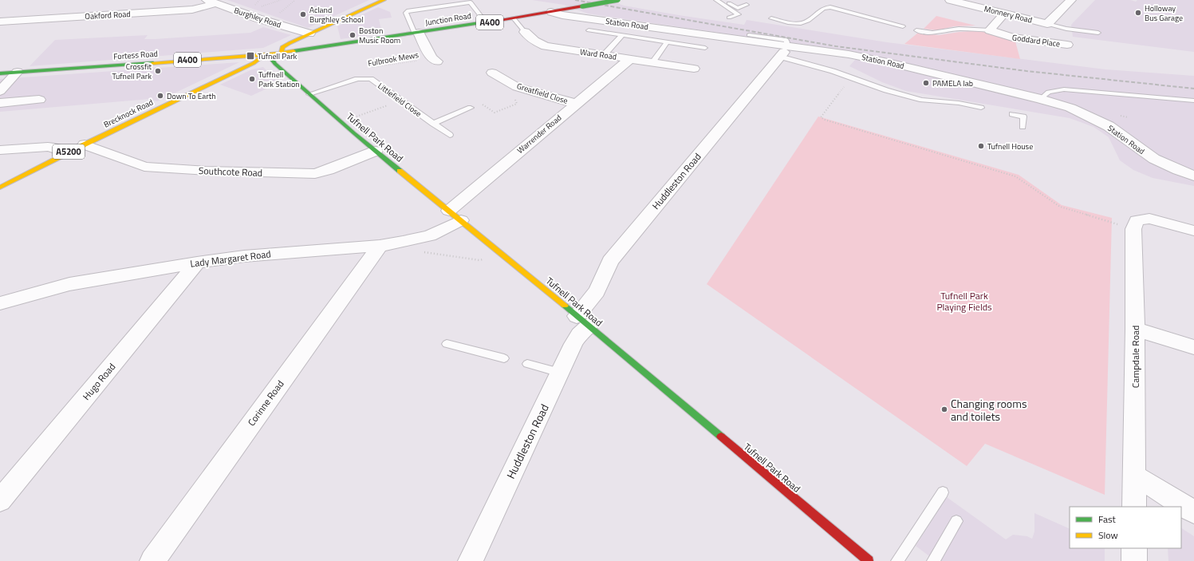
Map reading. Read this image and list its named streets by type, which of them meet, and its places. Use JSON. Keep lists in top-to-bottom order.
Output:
{
  "streets": {
    "main road": [
      "Junction Road",
      "A400",
      "Fortess Road",
      "Brecknock Road",
      "Tufnell Park Road",
      "A5200"
    ],
    "street": [
      "Monnery Road",
      "Oakford Road",
      "Burghley Road",
      "Station Road",
      "Goddard Place",
      "Ward Road",
      "Greatfield Close",
      "Warrender Road",
      "Southcote Road",
      "Huddleston Road",
      "Lady Margaret Road",
      "Campdale Road",
      "Hugo Road",
      "Corinne Road"
    ],
    "lane": ["Littlefield Close"],
    "path": ["Fulbrook Mews"]
  },
  "crossings": [
    ["Oakford Road", "Burghley Road"],
    ["Junction Road", "A400"],
    ["Junction Road", "Station Road"],
    ["Junction Road", "Ward Road"],
    ["A400", "Fortess Road"],
    ["A400", "Tufnell Park Road"],
    ["Station Road", "Huddleston Road"],
    ["Ward Road", "Warrender Road"],
    ["Fortess Road", "Brecknock Road"],
    ["Fortess Road", "Tufnell Park Road"],
    ["Fulbrook Mews", "Littlefield Close"],
    ["Greatfield Close", "Warrender Road"],
    ["Littlefield Close", "Tufnell Park Road"],
    ["Brecknock Road", "Southcote Road"],
    ["Warrender Road", "Tufnell Park Road"],
    ["Warrender Road", "Lady Margaret Road"],
    ["Tufnell Park Road", "Southcote Road"],
    ["Tufnell Park Road", "Huddleston Road"],
    ["Tufnell Park Road", "Lady Margaret Road"],
    ["Lady Margaret Road", "Hugo Road"],
    ["Lady Margaret Road", "Corinne Road"]
  ],
  "parks": ["Tufnell Park Playing Fields"],
  "places": {
    "other": [
      "Holloway Bus Garage",
      "Acland Burghley School",
      "Boston Music Room",
      "Crossfit Tufnell Park",
      "Tuffnell Park Station",
      "PAMELA lab",
      "Down To Earth",
      "Tufnell House",
      "Changing rooms and toilets"
    ],
    "transit": ["Tufnell Park"]
  },
  "legend": ["Fast", "Slow"]
}
